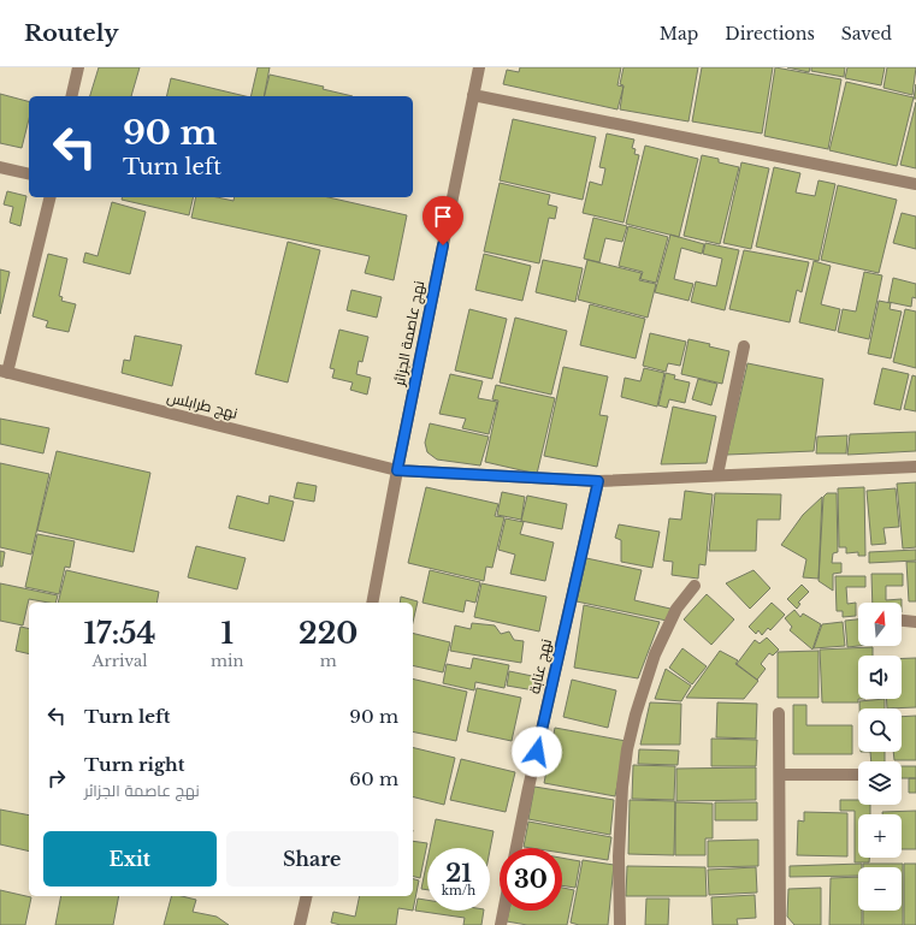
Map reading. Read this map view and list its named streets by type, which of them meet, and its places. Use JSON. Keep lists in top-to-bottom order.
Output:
{
  "streets": {
    "street": ["نهج عاصمة الجزائر", "نهج طرابلس", "نهج عنابة"]
  },
  "crossings": [
    ["نهج عاصمة الجزائر", "نهج طرابلس"],
    ["نهج طرابلس", "نهج عنابة"]
  ],
  "north": "top",
  "page": {
    "header": "Routely",
    "nav": ["Map", "Directions", "Saved"],
    "turn": ["90 m", "Turn left"],
    "map_buttons": ["+", "−"],
    "eta": [
      "17:54",
      "Arrival",
      "1",
      "min",
      "220",
      "m"
    ],
    "list": [
      {
        "name": "Turn left",
        "value": "90 m"
      },
      {
        "name": "Turn right",
        "note": "نهج عاصمة الجزائر",
        "value": "60 m"
      }
    ],
    "buttons": ["Exit", "Share"],
    "speed": "21 km/h",
    "limit": "30"
  }
}
